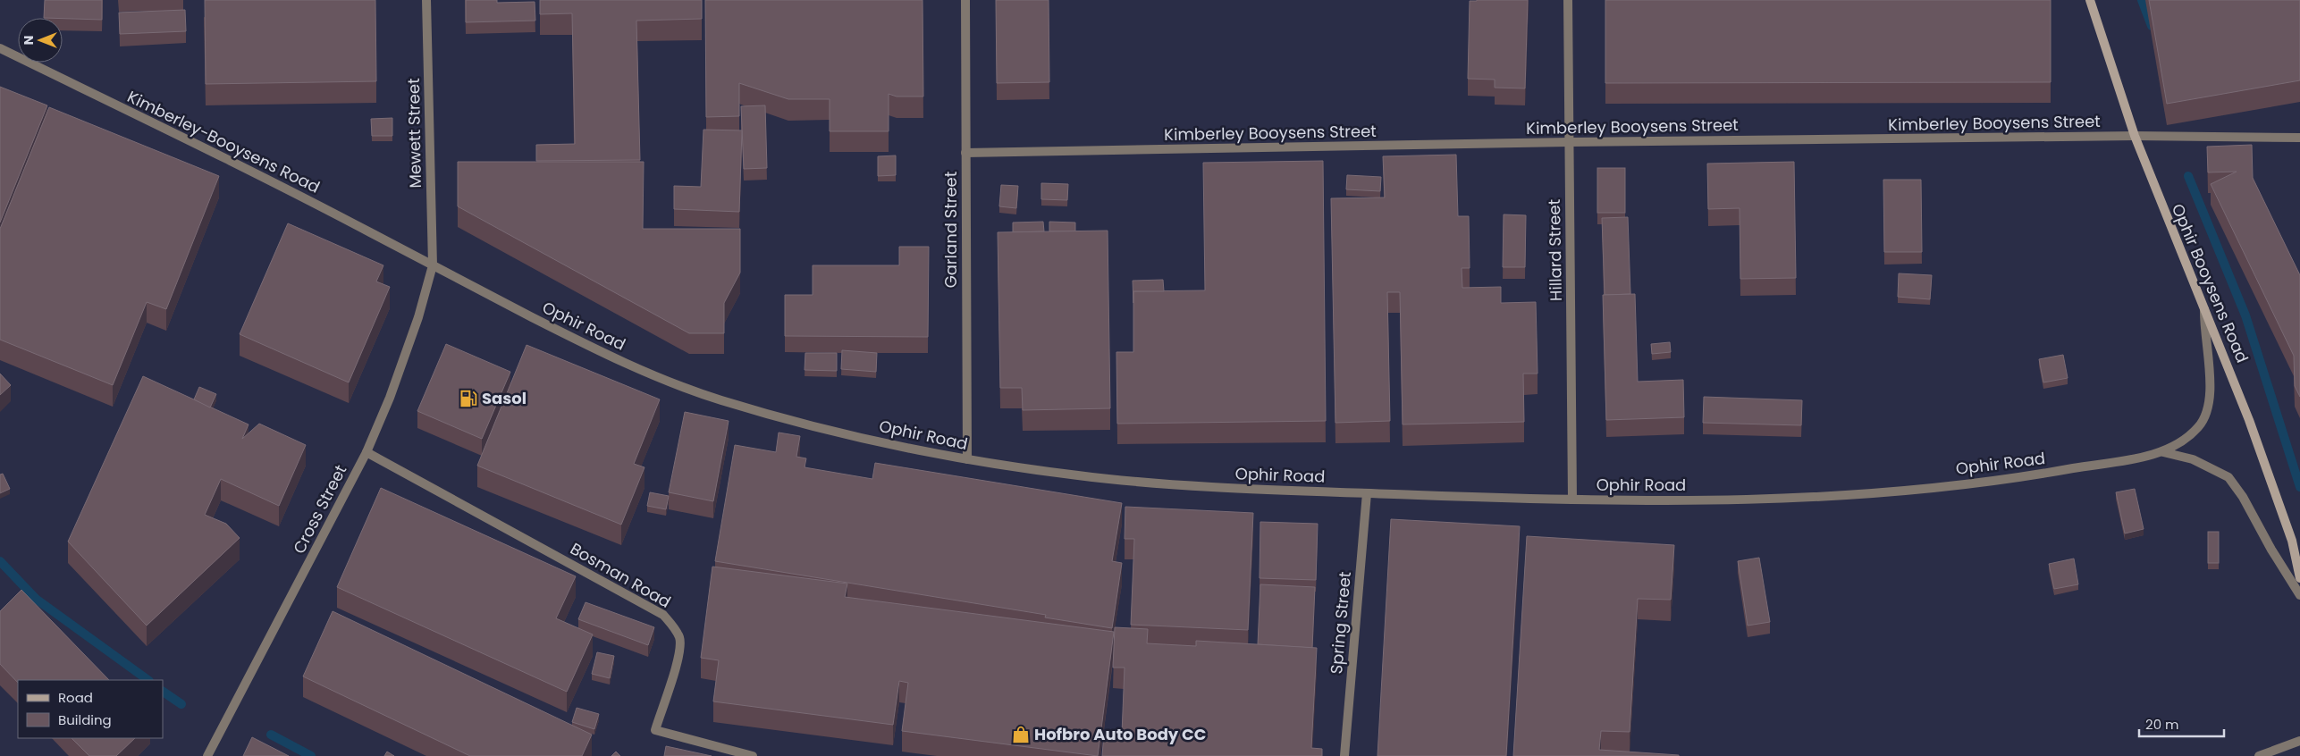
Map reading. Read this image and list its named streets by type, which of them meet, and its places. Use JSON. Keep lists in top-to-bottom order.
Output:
{
  "streets": {
    "main road": ["Ophir Booysens Road"],
    "street": [
      "Kimberley Booysens Street",
      "Mewett Street",
      "Kimberley-Booysens Road",
      "Garland Street",
      "Hillard Street",
      "Ophir Road",
      "Cross Street",
      "Bosman Road",
      "Spring Street"
    ]
  },
  "crossings": [
    ["Kimberley Booysens Street", "Garland Street"],
    ["Kimberley Booysens Street", "Hillard Street"],
    ["Kimberley Booysens Street", "Ophir Booysens Road"],
    ["Mewett Street", "Kimberley-Booysens Road"],
    ["Mewett Street", "Ophir Road"],
    ["Mewett Street", "Cross Street"],
    ["Kimberley-Booysens Road", "Ophir Road"],
    ["Kimberley-Booysens Road", "Cross Street"],
    ["Garland Street", "Ophir Road"],
    ["Hillard Street", "Ophir Road"],
    ["Ophir Road", "Cross Street"],
    ["Ophir Road", "Spring Street"],
    ["Cross Street", "Bosman Road"]
  ],
  "places": {
    "fuel station": ["Sasol"],
    "shop": ["Hofbro Auto Body CC"]
  },
  "legend": ["Road", "Building"],
  "scale_bar": "20 m",
  "north": "left"
}
